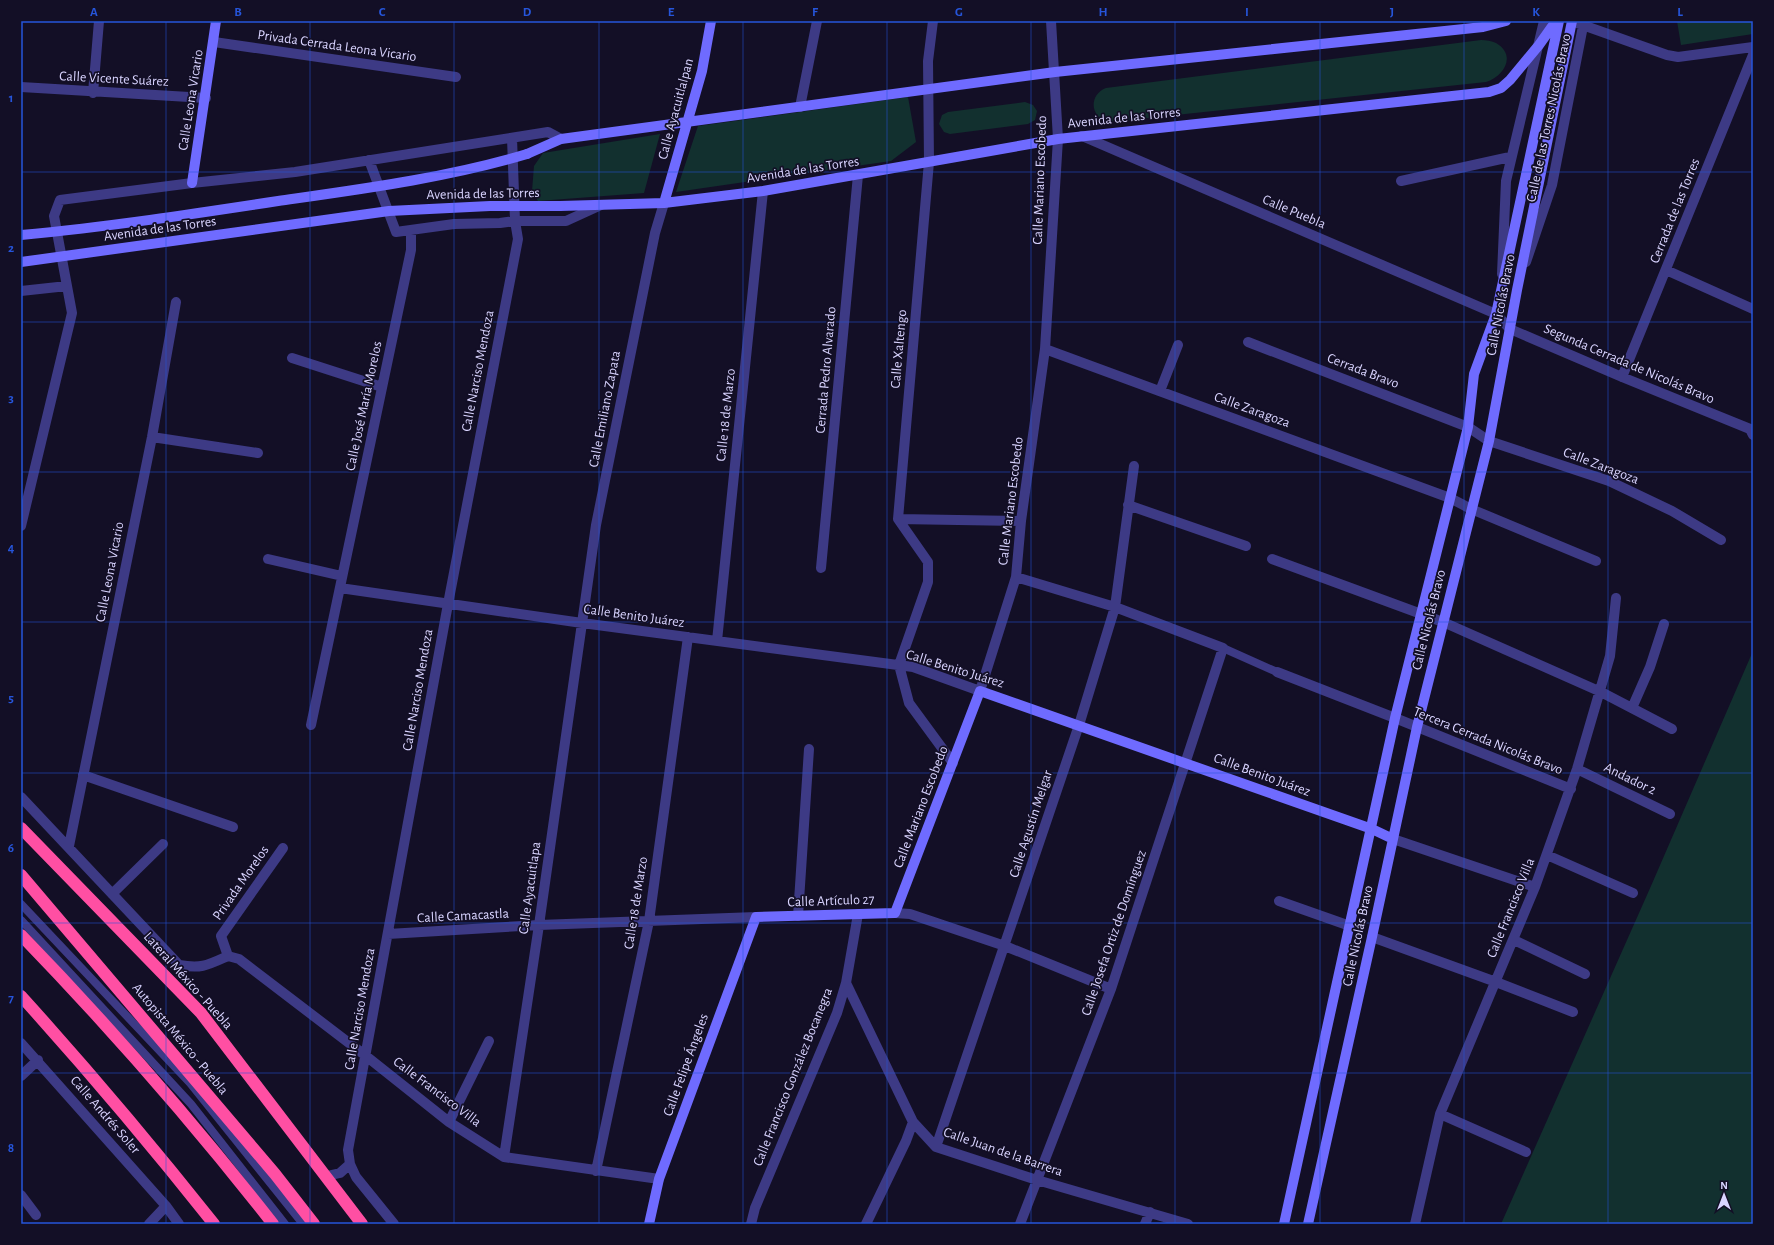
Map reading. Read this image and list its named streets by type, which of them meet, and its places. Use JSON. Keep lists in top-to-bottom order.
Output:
{
  "streets": {
    "highway": ["Lateral México - Puebla", "Autopista México - Puebla"],
    "main road": [
      "Calle Leona Vicario",
      "Calle Ayacuitlalpan",
      "Avenida de las Torres",
      "Calle Mariano Escobedo",
      "Calle Nicolás Bravo",
      "Calle Benito Juárez",
      "Calle Artículo 27",
      "Calle Felipe Ángeles"
    ],
    "street": [
      "Privada Cerrada Leona Vicario",
      "Calle Vicente Suárez",
      "Calle de las Torres Nicolás Bravo",
      "Cerrada de las Torres",
      "Calle Puebla",
      "Calle Xaltengo",
      "Segunda Cerrada de Nicolás Bravo",
      "Cerrada Pedro Alvarado",
      "Calle Narciso Mendoza",
      "Cerrada Bravo",
      "Calle José María Morelos",
      "Calle Emiliano Zapata",
      "Calle Zaragoza",
      "Calle 18 de Marzo",
      "Tercera Cerrada Nicolás Bravo",
      "Andador 2",
      "Calle Agustín Melgar",
      "Privada Morelos",
      "Calle Ayacuitlapa",
      "Calle Francisco Villa",
      "Calle Camacastla",
      "Calle Josefa Ortiz de Domínguez",
      "Calle Francisco González Bocanegra",
      "Calle Andrés Soler",
      "Calle Juan de la Barrera"
    ]
  },
  "crossings": [
    ["Privada Cerrada Leona Vicario", "Calle Leona Vicario"],
    ["Calle Vicente Suárez", "Calle Leona Vicario"],
    ["Calle Ayacuitlalpan", "Avenida de las Torres"],
    ["Calle Ayacuitlalpan", "Calle Emiliano Zapata"],
    ["Avenida de las Torres", "Calle de las Torres Nicolás Bravo"],
    ["Avenida de las Torres", "Calle Mariano Escobedo"],
    ["Avenida de las Torres", "Calle Puebla"],
    ["Avenida de las Torres", "Calle Nicolás Bravo"],
    ["Avenida de las Torres", "Calle Xaltengo"],
    ["Avenida de las Torres", "Cerrada Pedro Alvarado"],
    ["Avenida de las Torres", "Calle Emiliano Zapata"],
    ["Avenida de las Torres", "Calle 18 de Marzo"],
    ["Calle de las Torres Nicolás Bravo", "Calle Nicolás Bravo"],
    ["Calle Mariano Escobedo", "Calle Zaragoza"],
    ["Calle Mariano Escobedo", "Calle Benito Juárez"],
    ["Calle Mariano Escobedo", "Calle Artículo 27"],
    ["Cerrada de las Torres", "Segunda Cerrada de Nicolás Bravo"],
    ["Calle Puebla", "Calle Nicolás Bravo"],
    ["Calle Puebla", "Segunda Cerrada de Nicolás Bravo"],
    ["Calle Nicolás Bravo", "Segunda Cerrada de Nicolás Bravo"],
    ["Calle Nicolás Bravo", "Cerrada Bravo"],
    ["Calle Nicolás Bravo", "Calle Zaragoza"],
    ["Calle Nicolás Bravo", "Calle Benito Juárez"],
    ["Calle Nicolás Bravo", "Tercera Cerrada Nicolás Bravo"],
    ["Calle Narciso Mendoza", "Calle Benito Juárez"],
    ["Calle Narciso Mendoza", "Calle Francisco Villa"],
    ["Calle Narciso Mendoza", "Calle Camacastla"],
    ["Cerrada Bravo", "Calle Zaragoza"],
    ["Calle José María Morelos", "Calle Benito Juárez"],
    ["Calle Emiliano Zapata", "Calle Benito Juárez"],
    ["Calle Emiliano Zapata", "Calle Ayacuitlapa"],
    ["Calle 18 de Marzo", "Calle Benito Juárez"],
    ["Calle 18 de Marzo", "Calle Artículo 27"],
    ["Calle 18 de Marzo", "Calle Francisco Villa"],
    ["Calle Benito Juárez", "Calle Agustín Melgar"],
    ["Calle Benito Juárez", "Calle Ayacuitlapa"],
    ["Calle Benito Juárez", "Calle Francisco Villa"],
    ["Calle Benito Juárez", "Calle Josefa Ortiz de Domínguez"],
    ["Tercera Cerrada Nicolás Bravo", "Calle Francisco Villa"],
    ["Andador 2", "Calle Francisco Villa"],
    ["Calle Agustín Melgar", "Calle Artículo 27"],
    ["Calle Agustín Melgar", "Calle Juan de la Barrera"],
    ["Privada Morelos", "Calle Francisco Villa"],
    ["Calle Ayacuitlapa", "Calle Artículo 27"],
    ["Calle Ayacuitlapa", "Calle Francisco Villa"],
    ["Calle Ayacuitlapa", "Calle Camacastla"],
    ["Calle Artículo 27", "Calle Camacastla"],
    ["Calle Artículo 27", "Calle Josefa Ortiz de Domínguez"],
    ["Calle Artículo 27", "Calle Felipe Ángeles"],
    ["Calle Artículo 27", "Calle Francisco González Bocanegra"],
    ["Calle Francisco Villa", "Calle Felipe Ángeles"],
    ["Calle Josefa Ortiz de Domínguez", "Calle Juan de la Barrera"],
    ["Calle Francisco González Bocanegra", "Calle Juan de la Barrera"]
  ],
  "north": "top",
  "grid": {
    "columns": [
      "A",
      "B",
      "C",
      "D",
      "E",
      "F",
      "G",
      "H",
      "I",
      "J",
      "K",
      "L"
    ],
    "rows": [
      "1",
      "2",
      "3",
      "4",
      "5",
      "6",
      "7",
      "8"
    ]
  }
}
